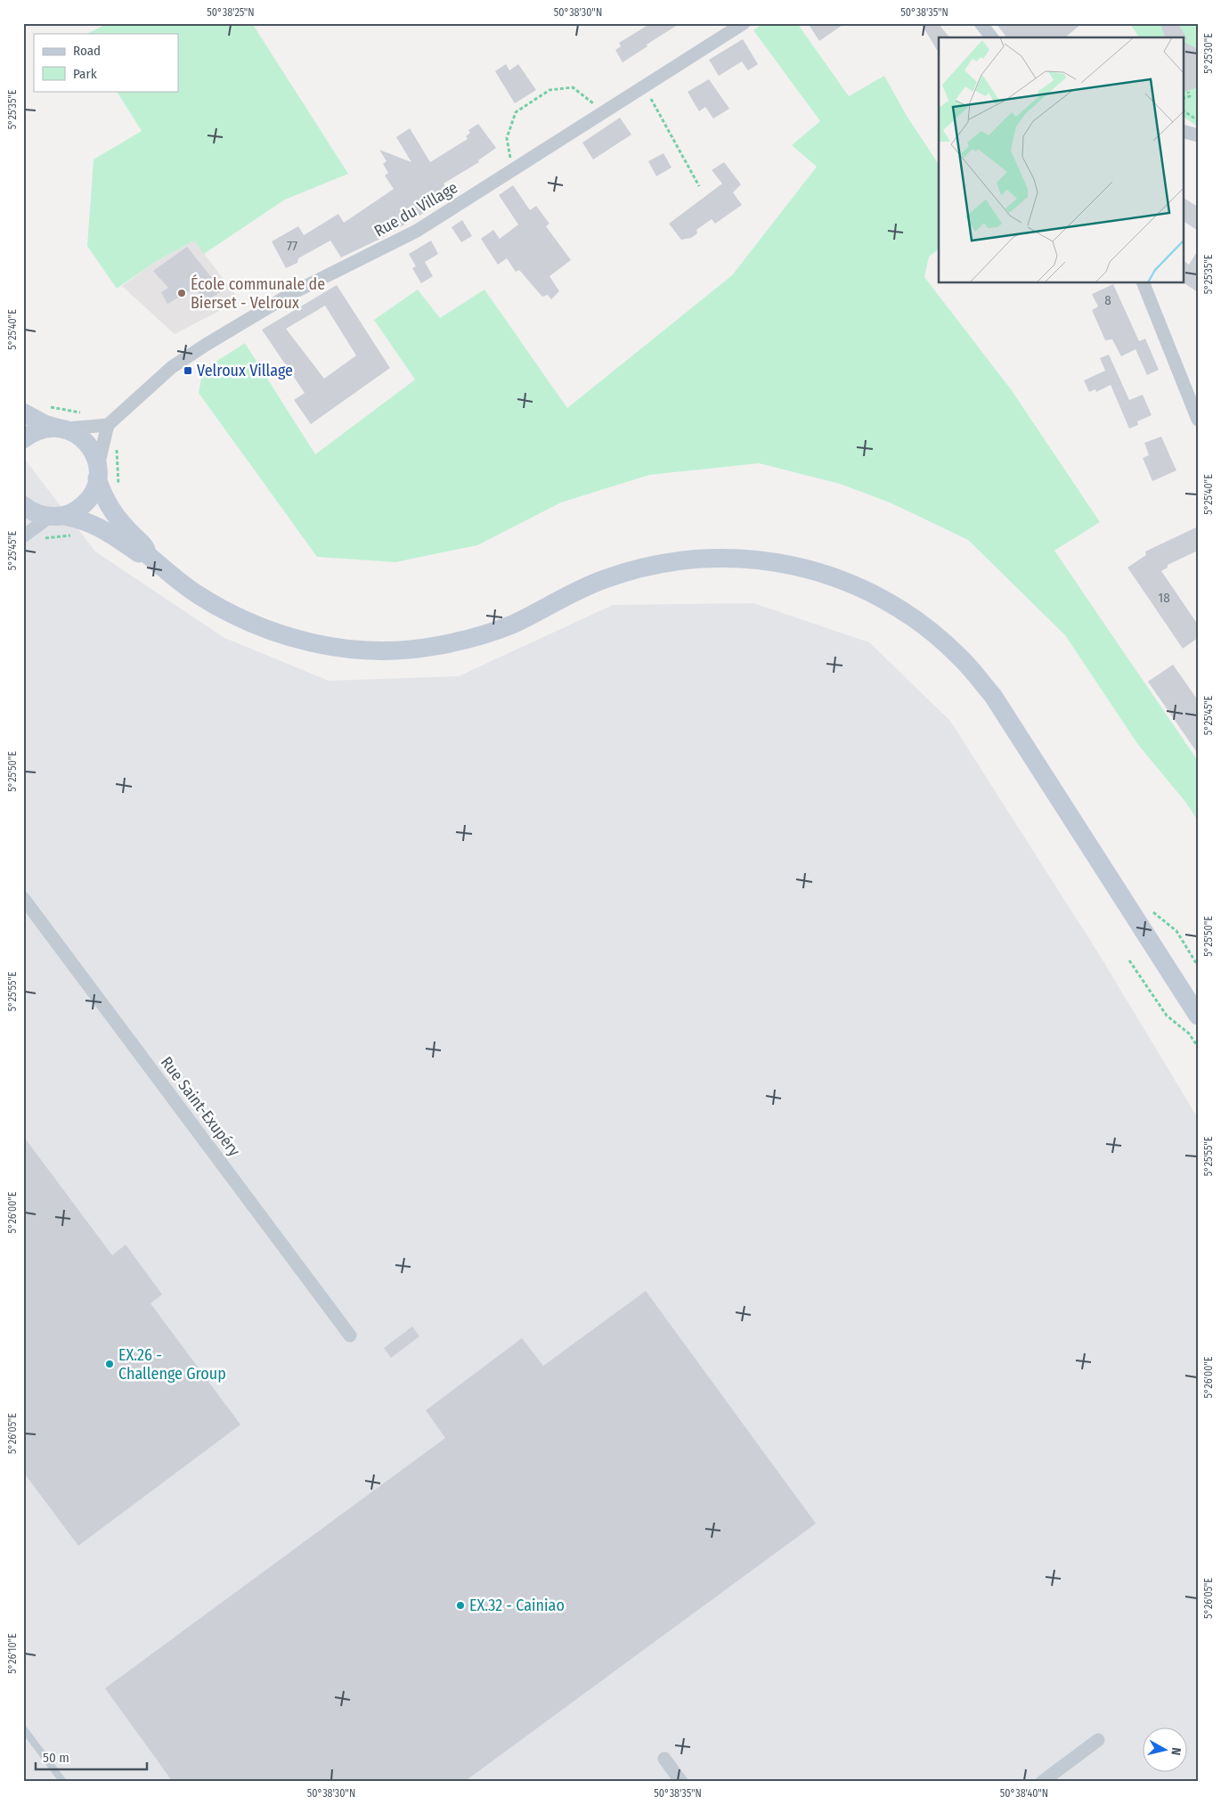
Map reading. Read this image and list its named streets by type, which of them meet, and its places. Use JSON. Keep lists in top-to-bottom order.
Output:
{
  "streets": {
    "street": ["Rue du Village", "Rue Saint-Exupéry"]
  },
  "places": {
    "other": ["École communale de Bierset - Velroux", "EX.26 - Challenge Group", "EX.32 - Cainiao"],
    "transit": ["Velroux Village"]
  },
  "house_numbers": ["77", "8", "18"],
  "legend": ["Road", "Park"],
  "scale_bar": "50 m",
  "north": "right",
  "coordinates": [
    "50°38'25\"N",
    "50°38'30\"N",
    "50°38'35\"N",
    "5°25'30\"E",
    "5°25'35\"E",
    "5°25'40\"E",
    "5°25'45\"E",
    "5°25'50\"E",
    "5°25'55\"E",
    "5°26'00\"E",
    "5°26'05\"E",
    "5°26'10\"E",
    "50°38'40\"N"
  ]
}
